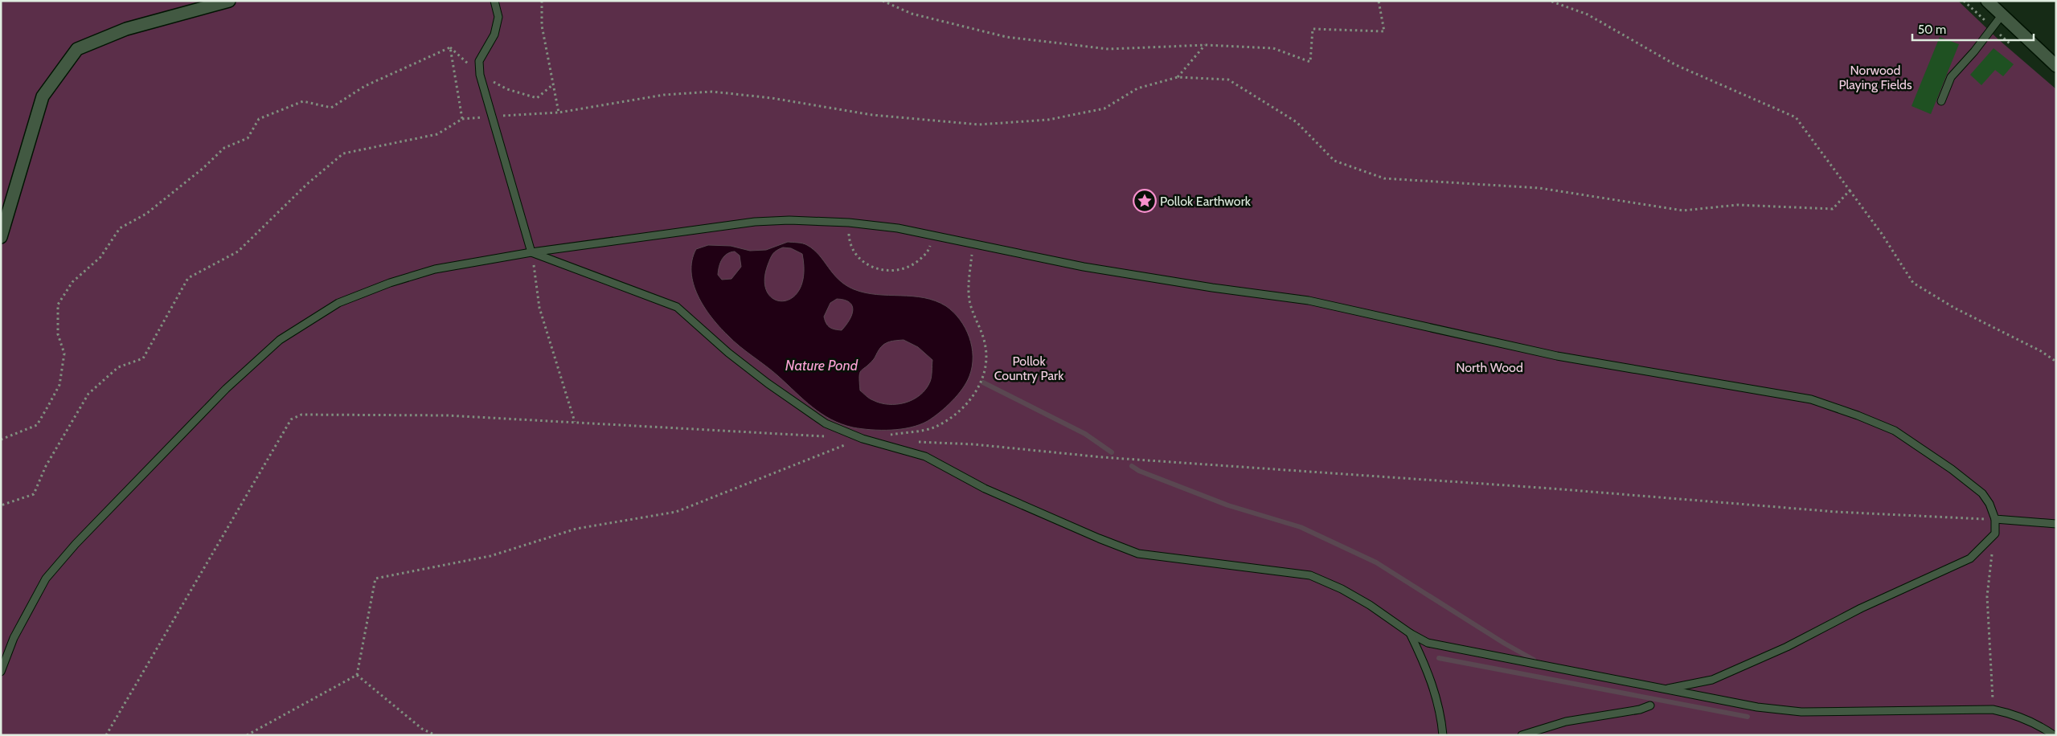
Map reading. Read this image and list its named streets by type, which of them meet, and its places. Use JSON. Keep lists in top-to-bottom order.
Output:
{
  "water": ["Nature Pond"],
  "parks": ["Norwood Playing Fields", "Pollok Country Park", "North Wood"],
  "places": {
    "place": ["Pollok Earthwork"]
  },
  "scale_bar": "50 m"
}
